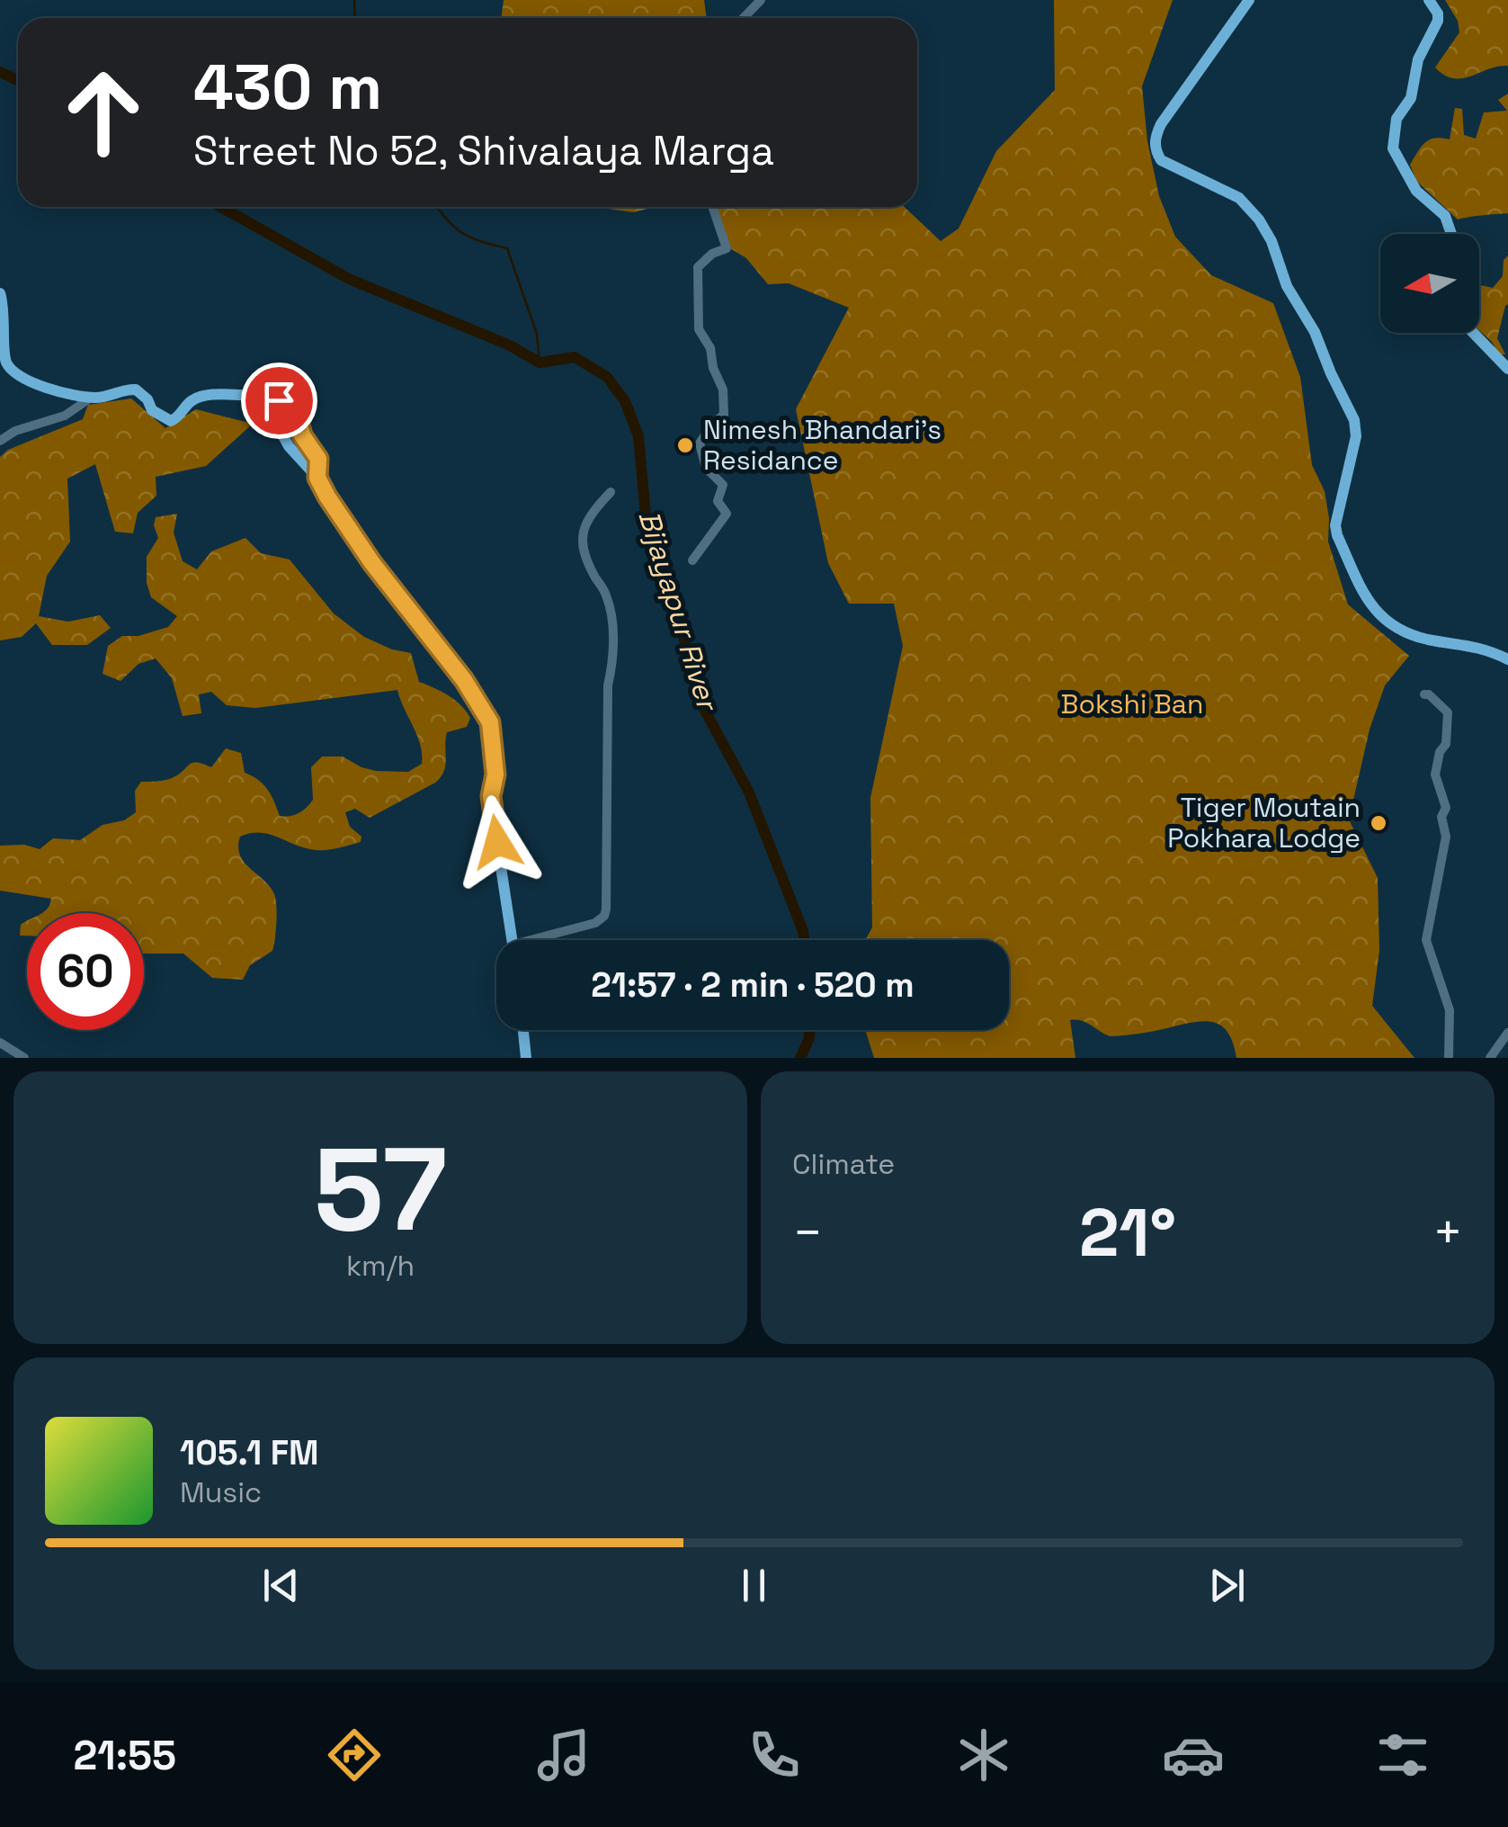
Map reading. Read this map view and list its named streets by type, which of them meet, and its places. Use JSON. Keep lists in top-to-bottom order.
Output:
{
  "water": ["Bijayapur River"],
  "parks": ["Bokshi Ban"],
  "places": ["Nimesh Bhandari's Residance", "Tiger Moutain Pokhara Lodge"],
  "north": "left",
  "page": {
    "turn": ["430 m", "Street No 52, Shivalaya Marga"],
    "limit": "60",
    "trip": "21:57 · 2 min · 520 m",
    "tile": [
      ["57", "km/h"],
      "Climate"
    ],
    "heat": ["−", "21°", "+"],
    "song": ["105.1 FM", "Music"],
    "tabs": "21:55"
  }
}
